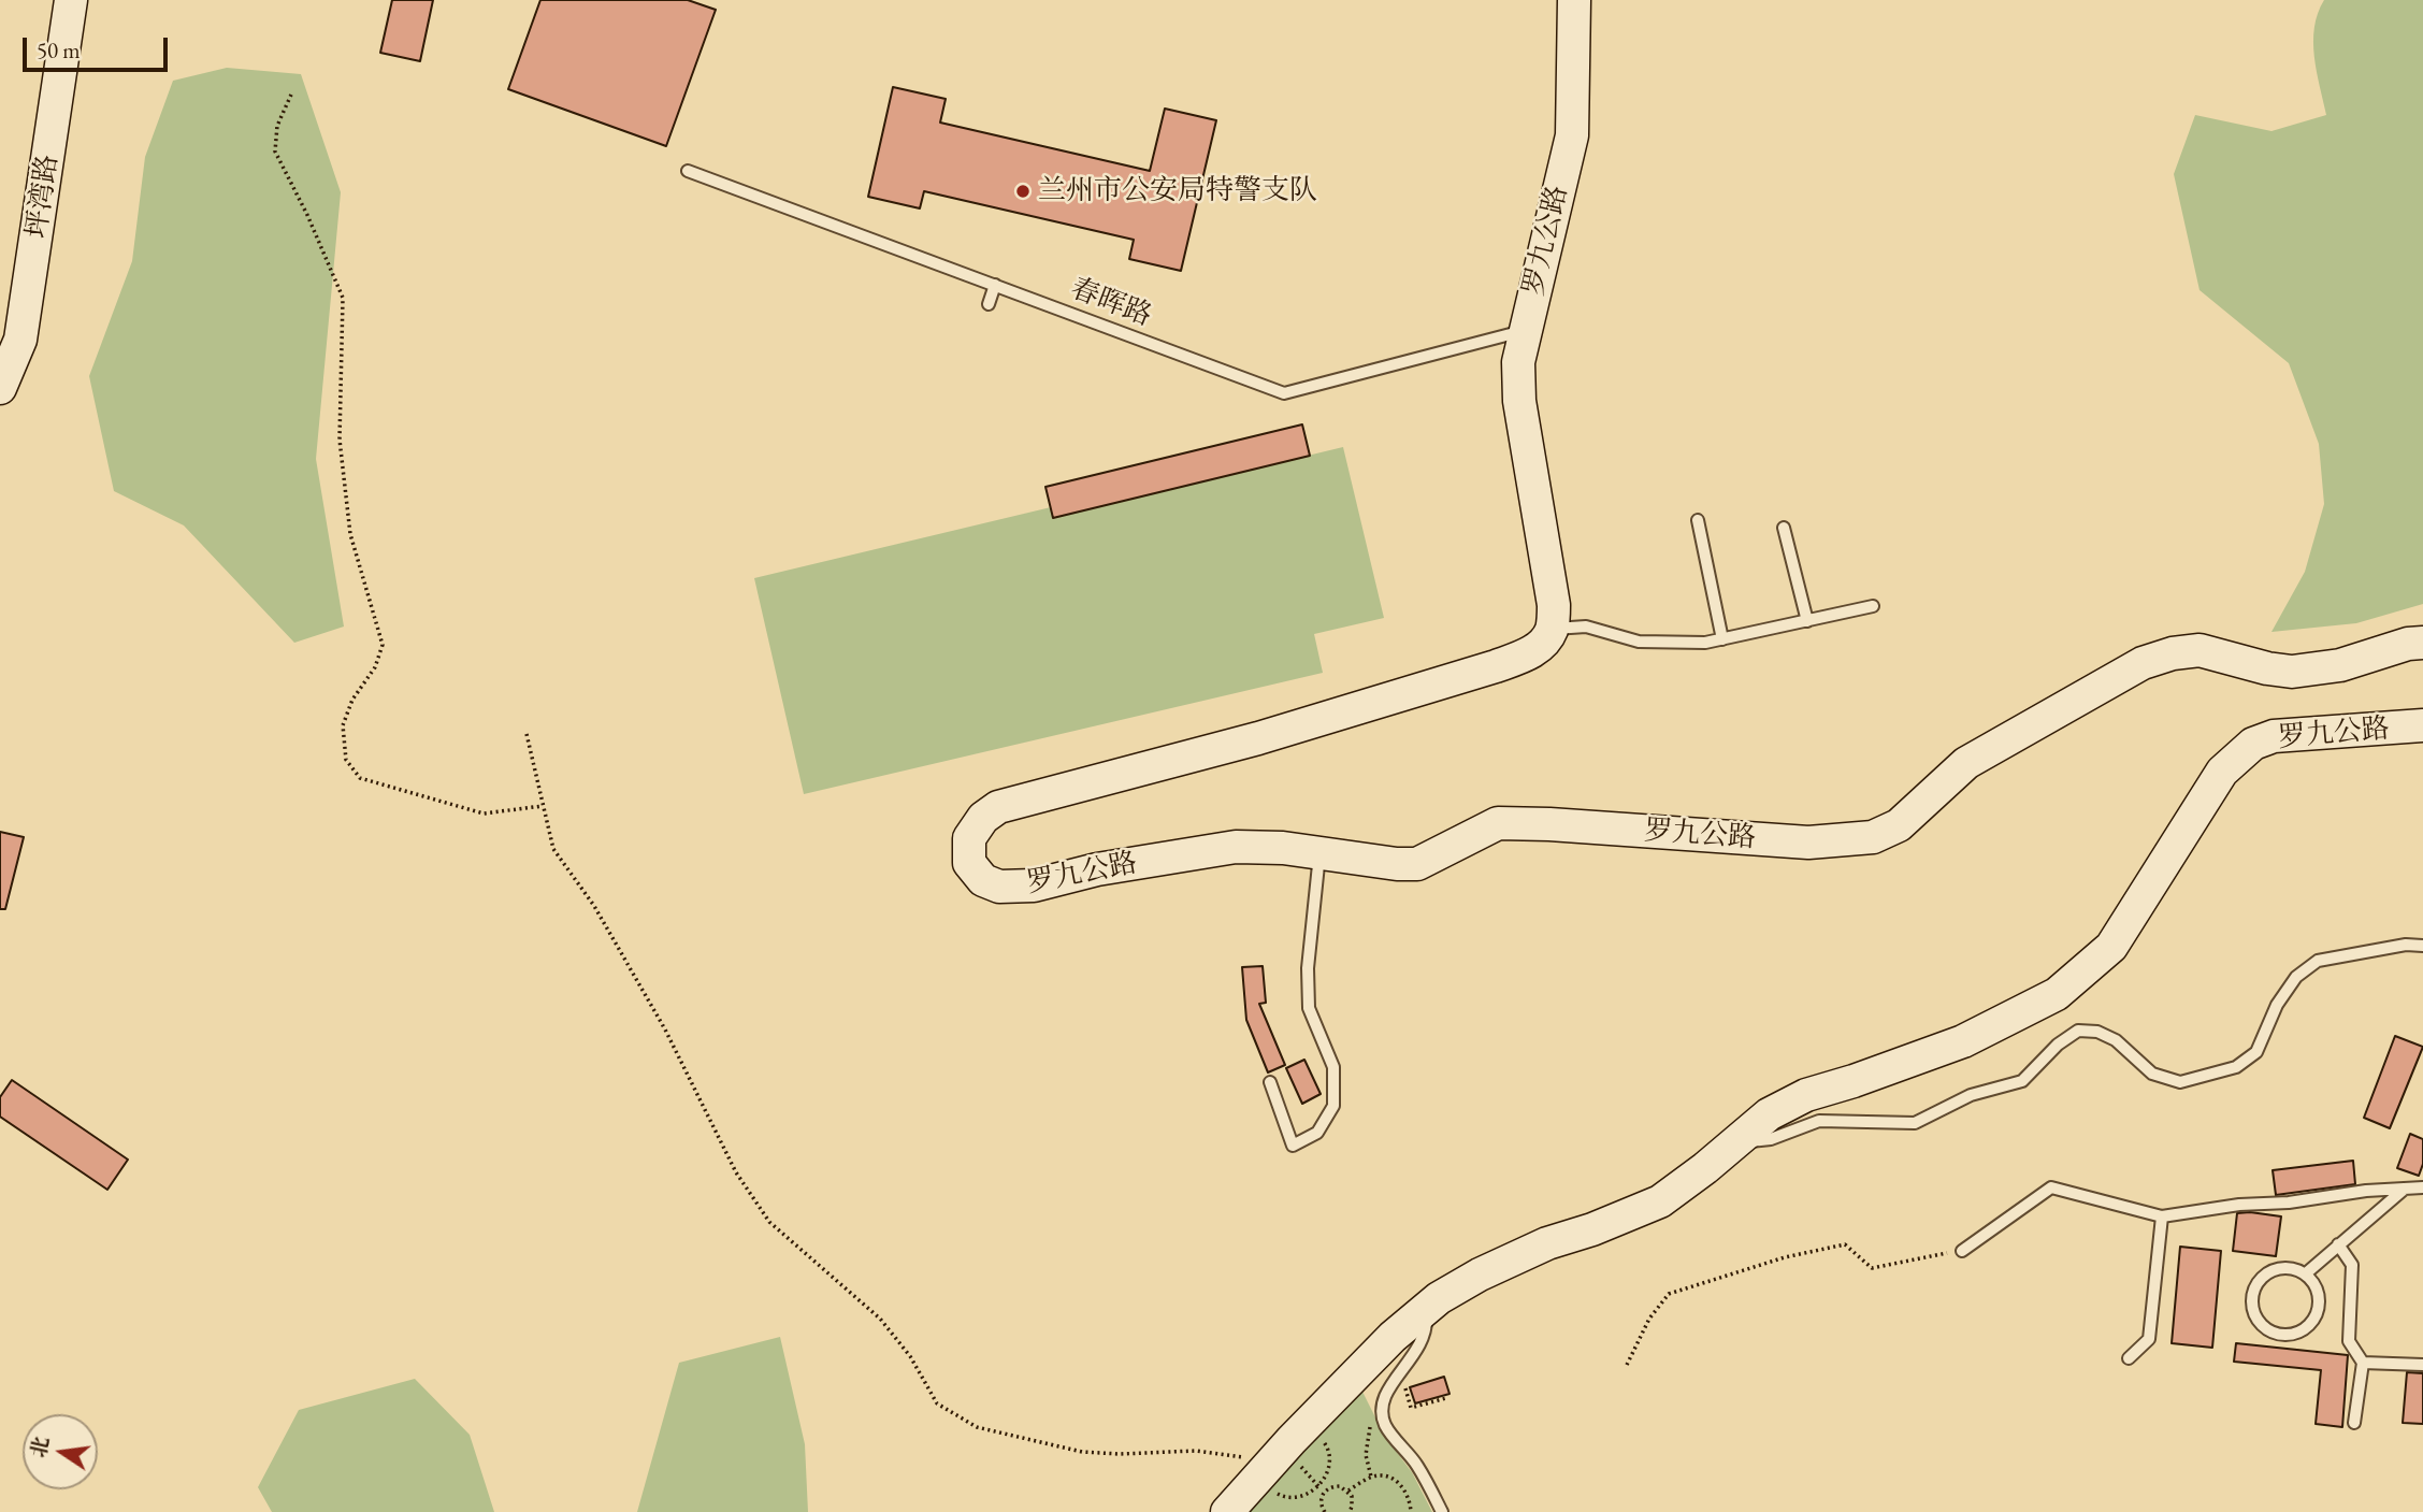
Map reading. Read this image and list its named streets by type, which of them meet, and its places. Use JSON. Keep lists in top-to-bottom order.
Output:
{
  "streets": {
    "street": ["坪湾路", "罗九公路"],
    "lane": ["春晖路"]
  },
  "crossings": [
    ["罗九公路", "春晖路"]
  ],
  "places": ["兰州市公安局特警支队"],
  "scale_bar": "50 m",
  "north": "left"
}
